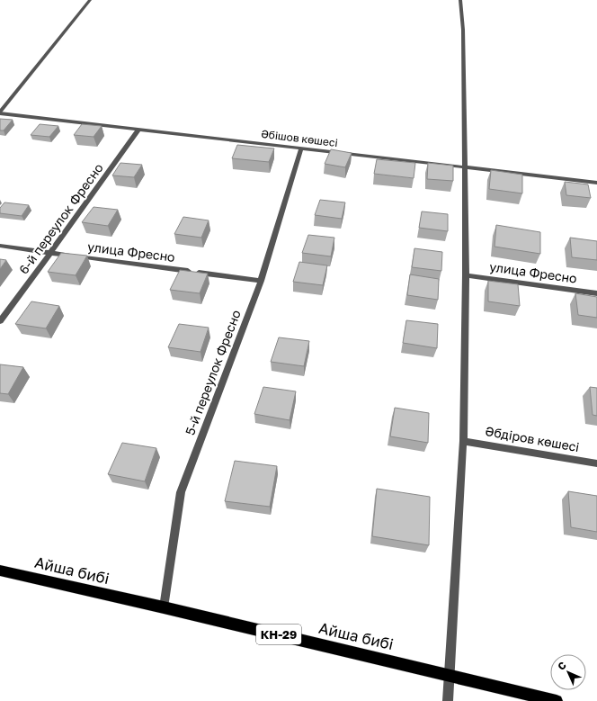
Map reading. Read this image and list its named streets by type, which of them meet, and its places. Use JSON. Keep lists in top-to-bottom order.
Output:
{
  "streets": {
    "main road": ["Айша бибі", "КН-29"],
    "street": [
      "Әбішов көшесі",
      "6-й переулок Фресно",
      "улица Фресно",
      "5-й переулок Фресно",
      "Әбдіров көшесі"
    ]
  },
  "crossings": [
    ["Әбішов көшесі", "6-й переулок Фресно"],
    ["Әбішов көшесі", "5-й переулок Фресно"],
    ["6-й переулок Фресно", "улица Фресно"],
    ["улица Фресно", "5-й переулок Фресно"],
    ["5-й переулок Фресно", "Айша бибі"]
  ],
  "north": "top left"
}
